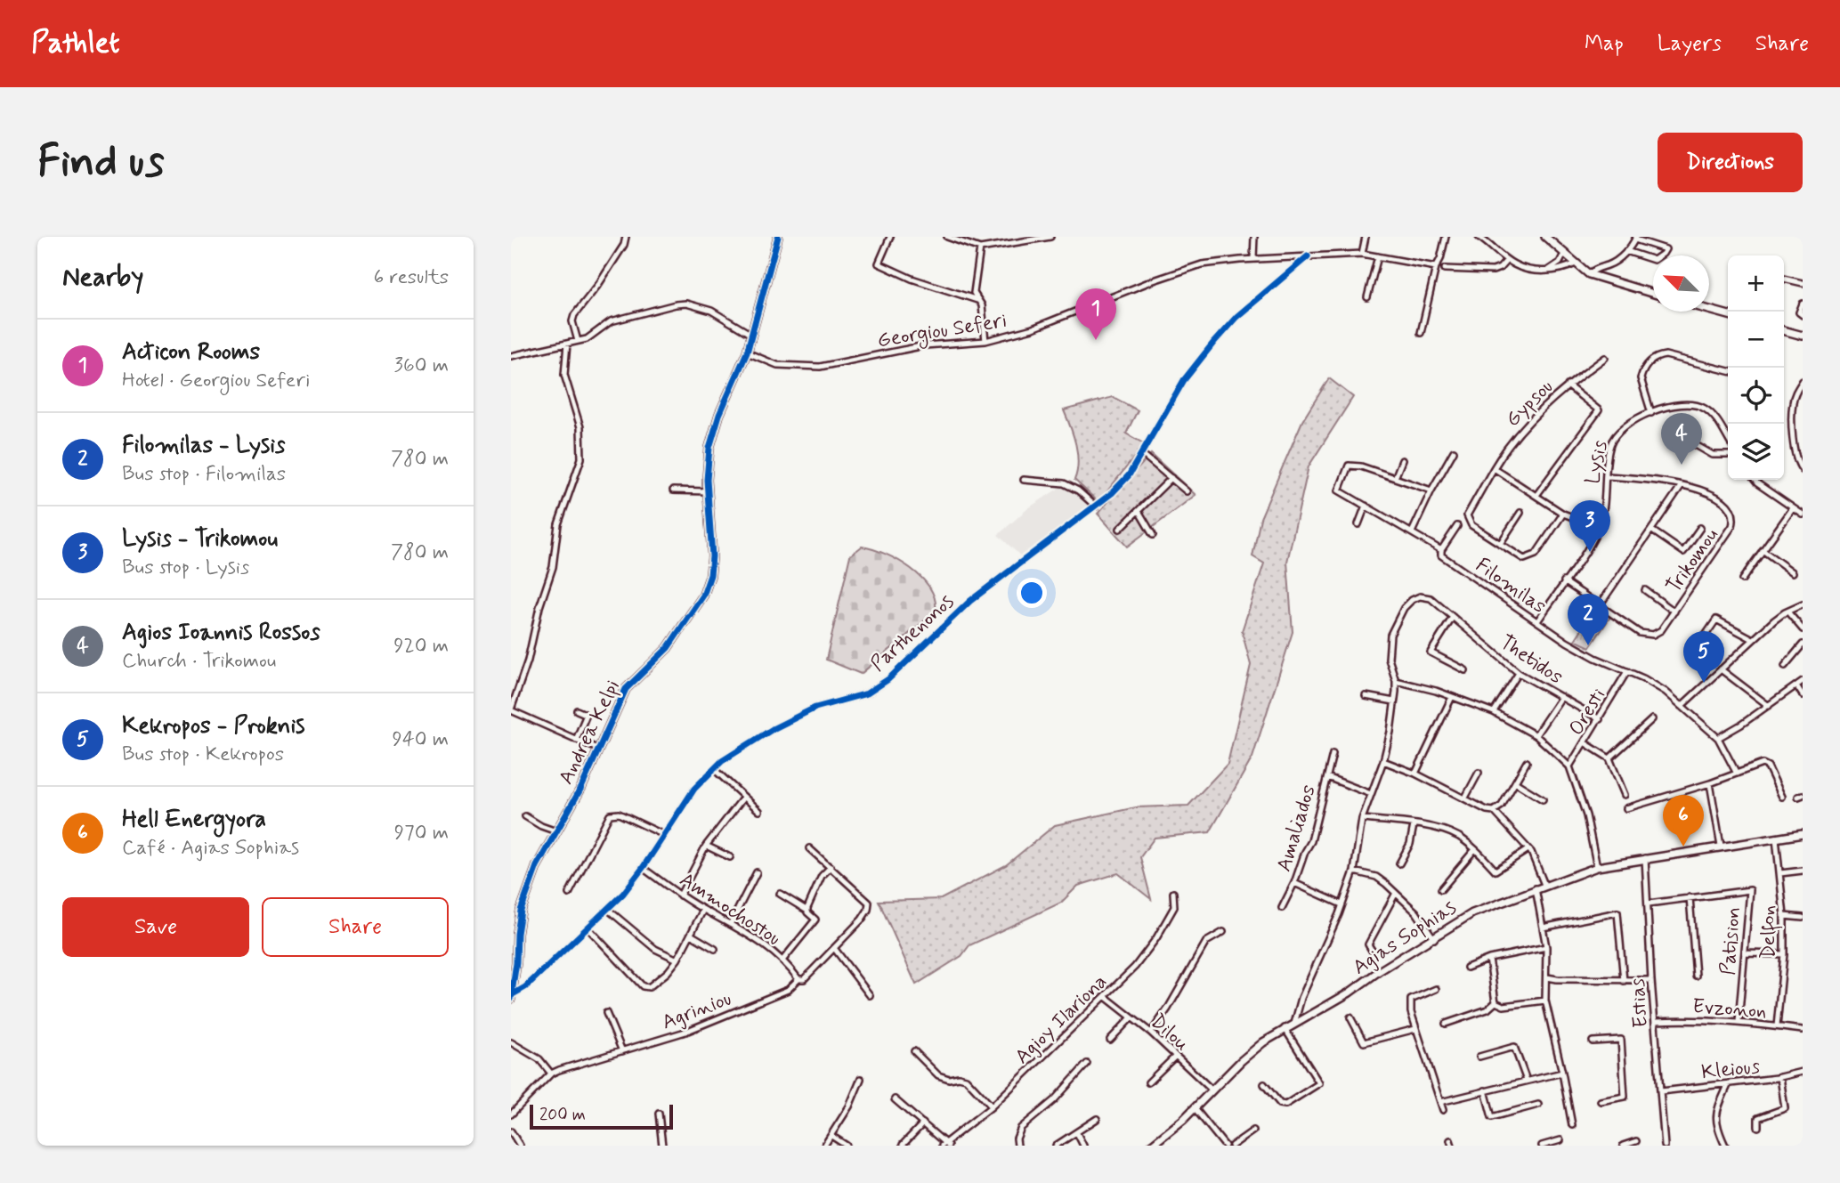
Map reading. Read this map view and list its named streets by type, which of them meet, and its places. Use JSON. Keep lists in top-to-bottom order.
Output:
{
  "streets": {
    "street": [
      "Georgiou Seferi",
      "Gypsou",
      "Lysis",
      "Trikomou",
      "Filomilas",
      "Parthenonos",
      "Thetidos",
      "Oresti",
      "Andrea Kelpi",
      "Amaliados",
      "Ammochostou",
      "Delfon",
      "Agias Sophias",
      "Patision",
      "Estias",
      "Evzonon",
      "Agriniou",
      "Agioy Ilariona",
      "Dilou",
      "Kleious"
    ]
  },
  "crossings": [
    ["Georgiou Seferi", "Parthenonos"],
    ["Georgiou Seferi", "Andrea Kelpi"],
    ["Lysis", "Trikomou"],
    ["Lysis", "Filomilas"],
    ["Filomilas", "Oresti"],
    ["Parthenonos", "Andrea Kelpi"],
    ["Parthenonos", "Ammochostou"],
    ["Thetidos", "Oresti"],
    ["Ammochostou", "Agriniou"],
    ["Delfon", "Agias Sophias"],
    ["Delfon", "Evzonon"],
    ["Agias Sophias", "Estias"],
    ["Agias Sophias", "Dilou"],
    ["Patision", "Estias"],
    ["Patision", "Evzonon"],
    ["Estias", "Evzonon"],
    ["Estias", "Kleious"],
    ["Agioy Ilariona", "Dilou"]
  ],
  "scale_bar": "200 m",
  "north": "top left",
  "page": {
    "header": "Pathlet",
    "nav": ["Map", "Layers", "Share"],
    "buttons": [
      "Directions",
      ["Save", "Share"]
    ],
    "title": "Find us",
    "heading": ["Nearby", "6 results"],
    "map_buttons": ["+", "−"],
    "pins": [
      "1",
      "4",
      "3",
      "2",
      "5",
      "6"
    ],
    "list": [
      {
        "mark": "1",
        "name": "Acticon Rooms",
        "note": "Hotel · Georgiou Seferi",
        "value": "360 m"
      },
      {
        "mark": "2",
        "name": "Filomilas - Lysis",
        "note": "Bus stop · Filomilas",
        "value": "780 m"
      },
      {
        "mark": "3",
        "name": "Lysis - Trikomou",
        "note": "Bus stop · Lysis",
        "value": "780 m"
      },
      {
        "mark": "4",
        "name": "Agios Ioannis Rossos",
        "note": "Church · Trikomou",
        "value": "920 m"
      },
      {
        "mark": "5",
        "name": "Kekropos - Proknis",
        "note": "Bus stop · Kekropos",
        "value": "940 m"
      },
      {
        "mark": "6",
        "name": "Hell Energyora",
        "note": "Café · Agias Sophias",
        "value": "970 m"
      }
    ],
    "scale": "200 m"
  }
}
